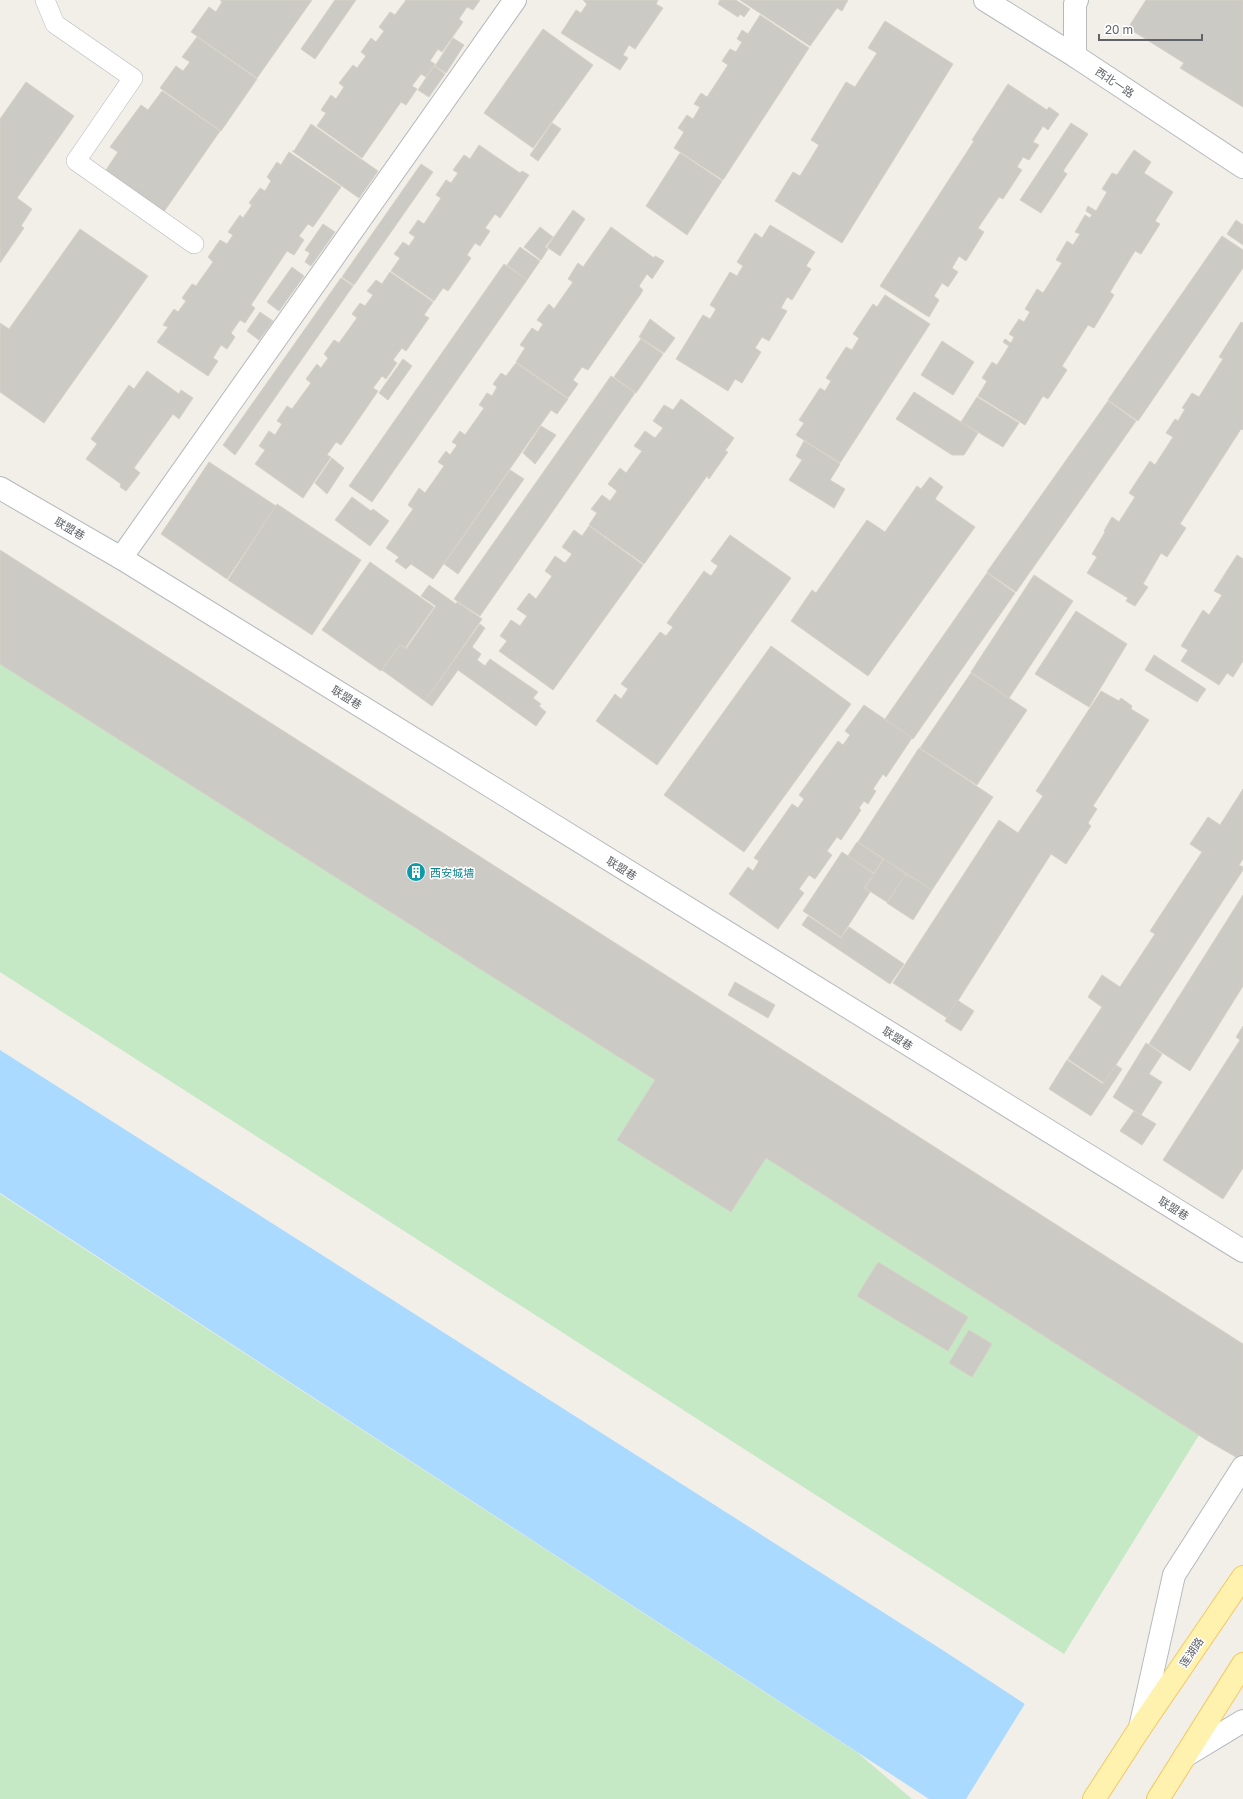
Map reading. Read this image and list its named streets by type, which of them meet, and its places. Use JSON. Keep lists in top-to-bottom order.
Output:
{
  "streets": {
    "main road": ["莲湖路"],
    "street": ["西北一路", "联盟巷"]
  },
  "places": {
    "building": ["西安城墙"]
  },
  "scale_bar": "20 m"
}
